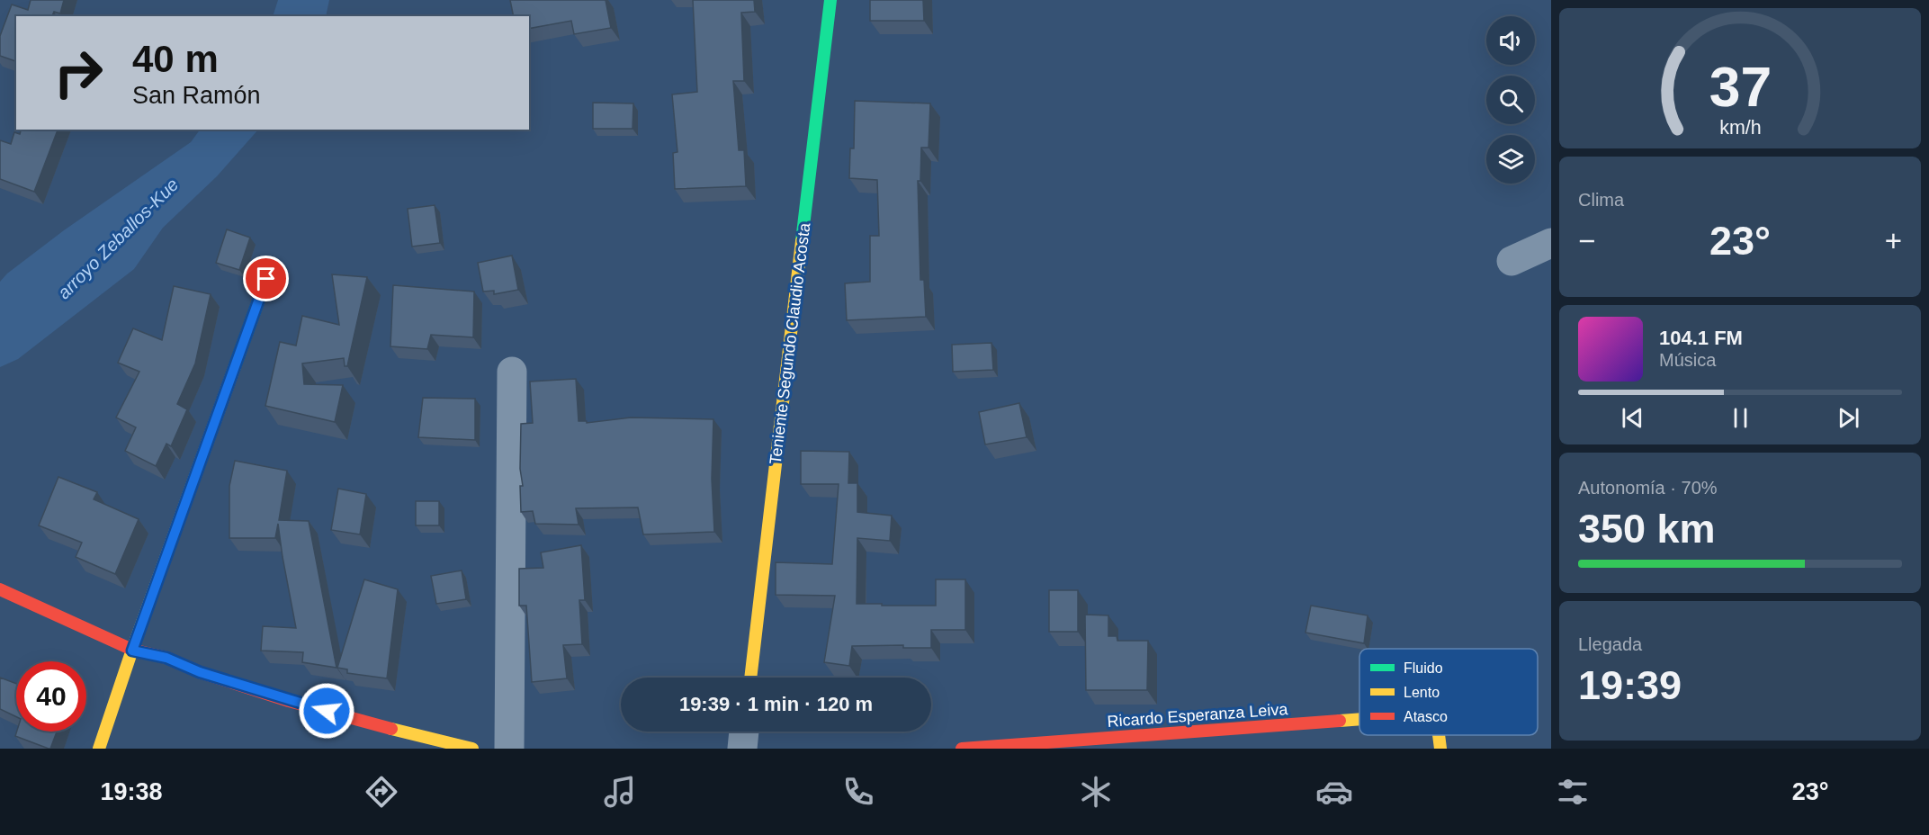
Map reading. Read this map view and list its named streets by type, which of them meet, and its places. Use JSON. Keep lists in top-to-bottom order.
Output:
{
  "streets": {
    "street": ["Teniente Segundo Claudio Acosta", "Ricardo Esperanza Leiva"]
  },
  "water": ["arroyo Zeballos-Kue"],
  "legend": ["Fluido", "Lento", "Atasco"],
  "page": {
    "turn": ["40 m", "San Ramón"],
    "tile": [
      "Clima",
      ["Autonomía · 70%", "350 km"],
      ["Llegada", "19:39"]
    ],
    "heat": ["−", "23°", "+"],
    "song": ["104.1 FM", "Música"],
    "limit": "40",
    "trip": "19:39 · 1 min · 120 m",
    "tabs": ["19:38", "23°"],
    "gauge": ["37", "km/h"]
  }
}
